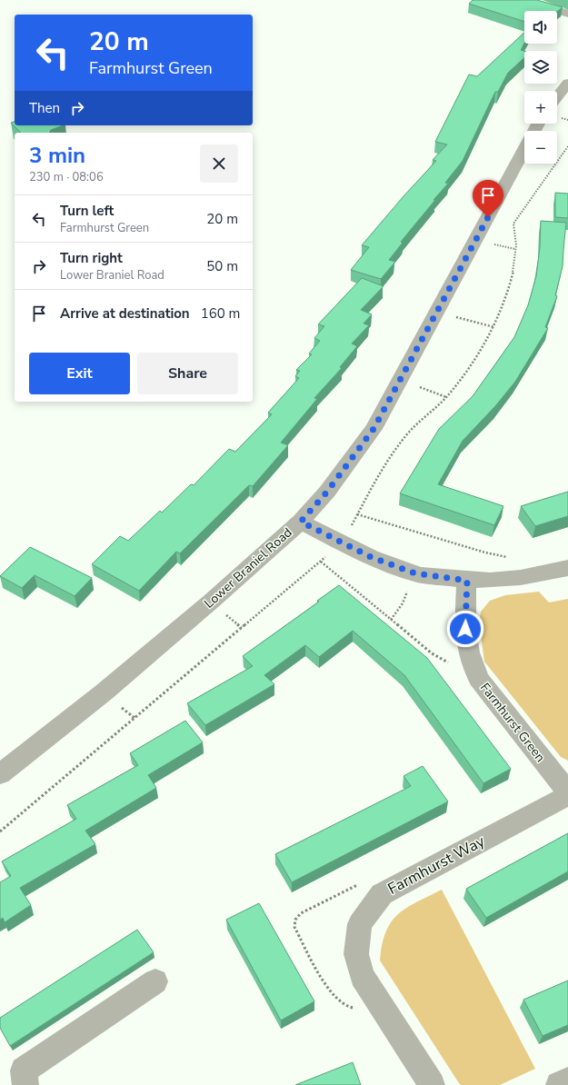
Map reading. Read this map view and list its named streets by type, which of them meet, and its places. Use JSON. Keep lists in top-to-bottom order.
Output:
{
  "streets": {
    "street": ["Lower Braniel Road", "Farmhurst Green", "Farmhurst Way"]
  },
  "crossings": [
    ["Farmhurst Green", "Farmhurst Way"]
  ],
  "page": {
    "map_buttons": ["+", "−"],
    "turn": ["20 m", "Farmhurst Green"],
    "then": "Then",
    "heading": ["3 min", "230 m · 08:06"],
    "list": [
      {
        "name": "Turn left",
        "note": "Farmhurst Green",
        "value": "20 m"
      },
      {
        "name": "Turn right",
        "note": "Lower Braniel Road",
        "value": "50 m"
      },
      {
        "name": "Arrive at destination",
        "value": "160 m"
      }
    ],
    "buttons": ["Exit", "Share"]
  }
}
